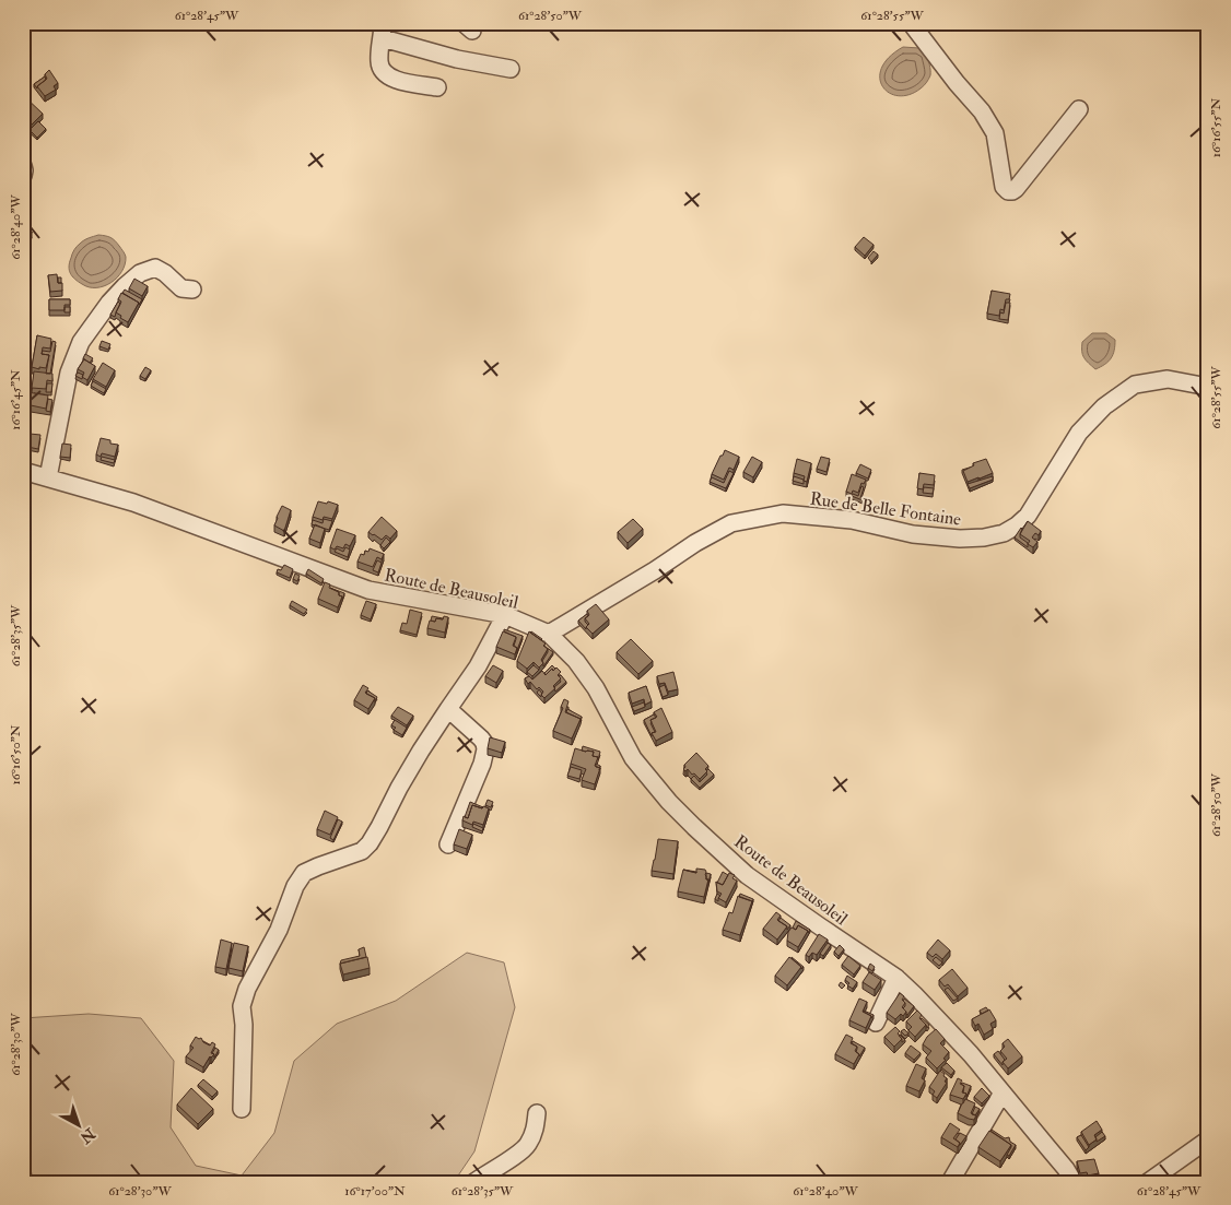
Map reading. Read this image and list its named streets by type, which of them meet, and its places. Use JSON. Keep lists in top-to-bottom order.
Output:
{
  "streets": {
    "street": ["Rue de Belle Fontaine", "Route de Beausoleil"]
  },
  "crossings": [
    ["Rue de Belle Fontaine", "Route de Beausoleil"]
  ],
  "north": "bottom right",
  "coordinates": [
    "61°28'45\"W",
    "61°28'50\"W",
    "61°28'55\"W",
    "16°16'55\"N",
    "61°28'40\"W",
    "16°16'45\"N",
    "61°28'35\"W",
    "16°16'50\"N",
    "61°28'30\"W",
    "16°17'00\"N"
  ]
}
